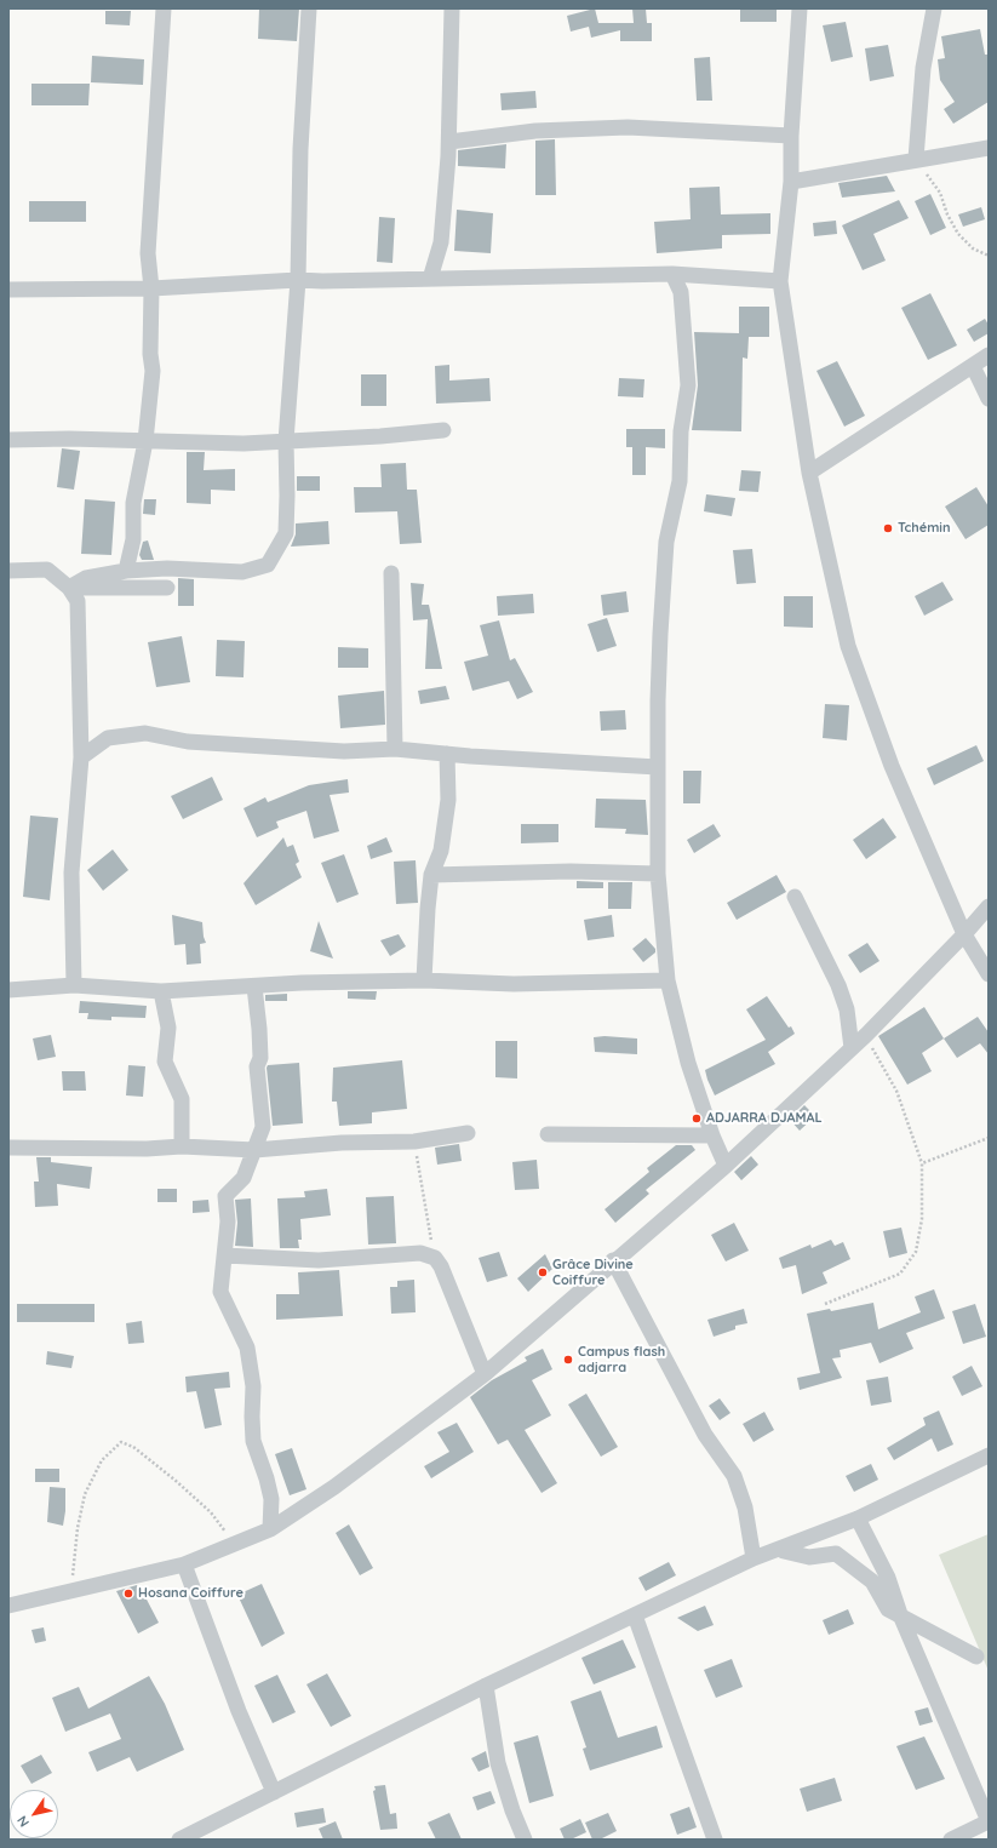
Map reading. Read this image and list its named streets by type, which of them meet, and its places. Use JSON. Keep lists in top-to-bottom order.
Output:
{
  "places": [
    "Tchémin",
    "ADJARRA DJAMAL",
    "Grâce Divine Coiffure",
    "Campus flash adjarra",
    "Hosana Coiffure"
  ],
  "north": "bottom left"
}
